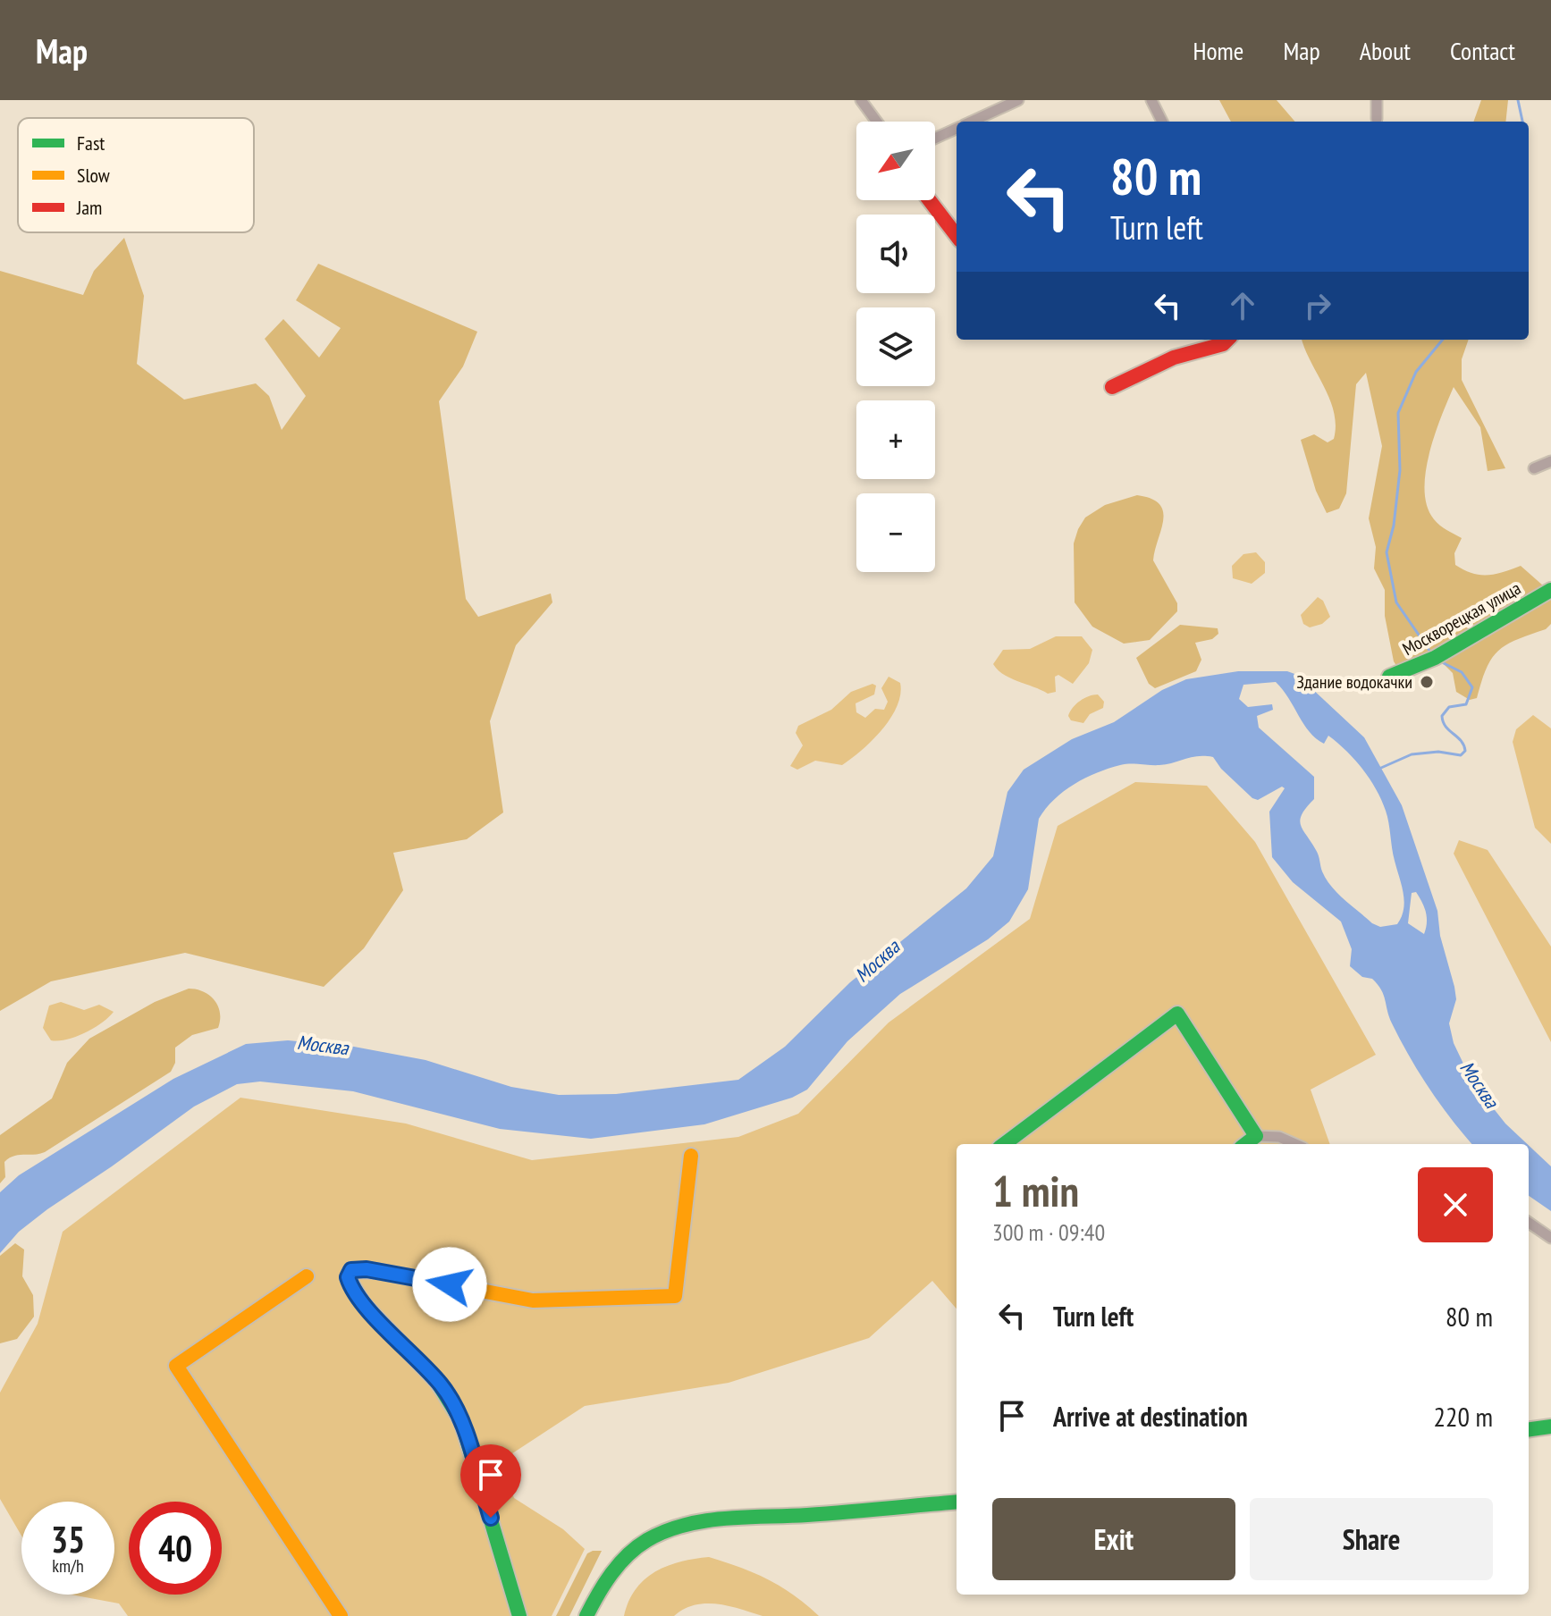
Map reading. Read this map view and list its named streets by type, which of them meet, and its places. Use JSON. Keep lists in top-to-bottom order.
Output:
{
  "streets": {
    "street": ["Москворецкая улица"]
  },
  "water": ["Москва"],
  "places": ["Здание водокачки"],
  "legend": ["Fast", "Slow", "Jam"],
  "north": "bottom left",
  "page": {
    "header": "Map",
    "nav": [
      "Home",
      "Map",
      "About",
      "Contact"
    ],
    "map_buttons": ["+", "−"],
    "turn": ["80 m", "Turn left"],
    "heading": ["1 min", "300 m · 09:40"],
    "list": [
      {
        "name": "Turn left",
        "value": "80 m"
      },
      {
        "name": "Arrive at destination",
        "value": "220 m"
      }
    ],
    "buttons": ["Exit", "Share"],
    "speed": "35 km/h",
    "limit": "40"
  }
}
